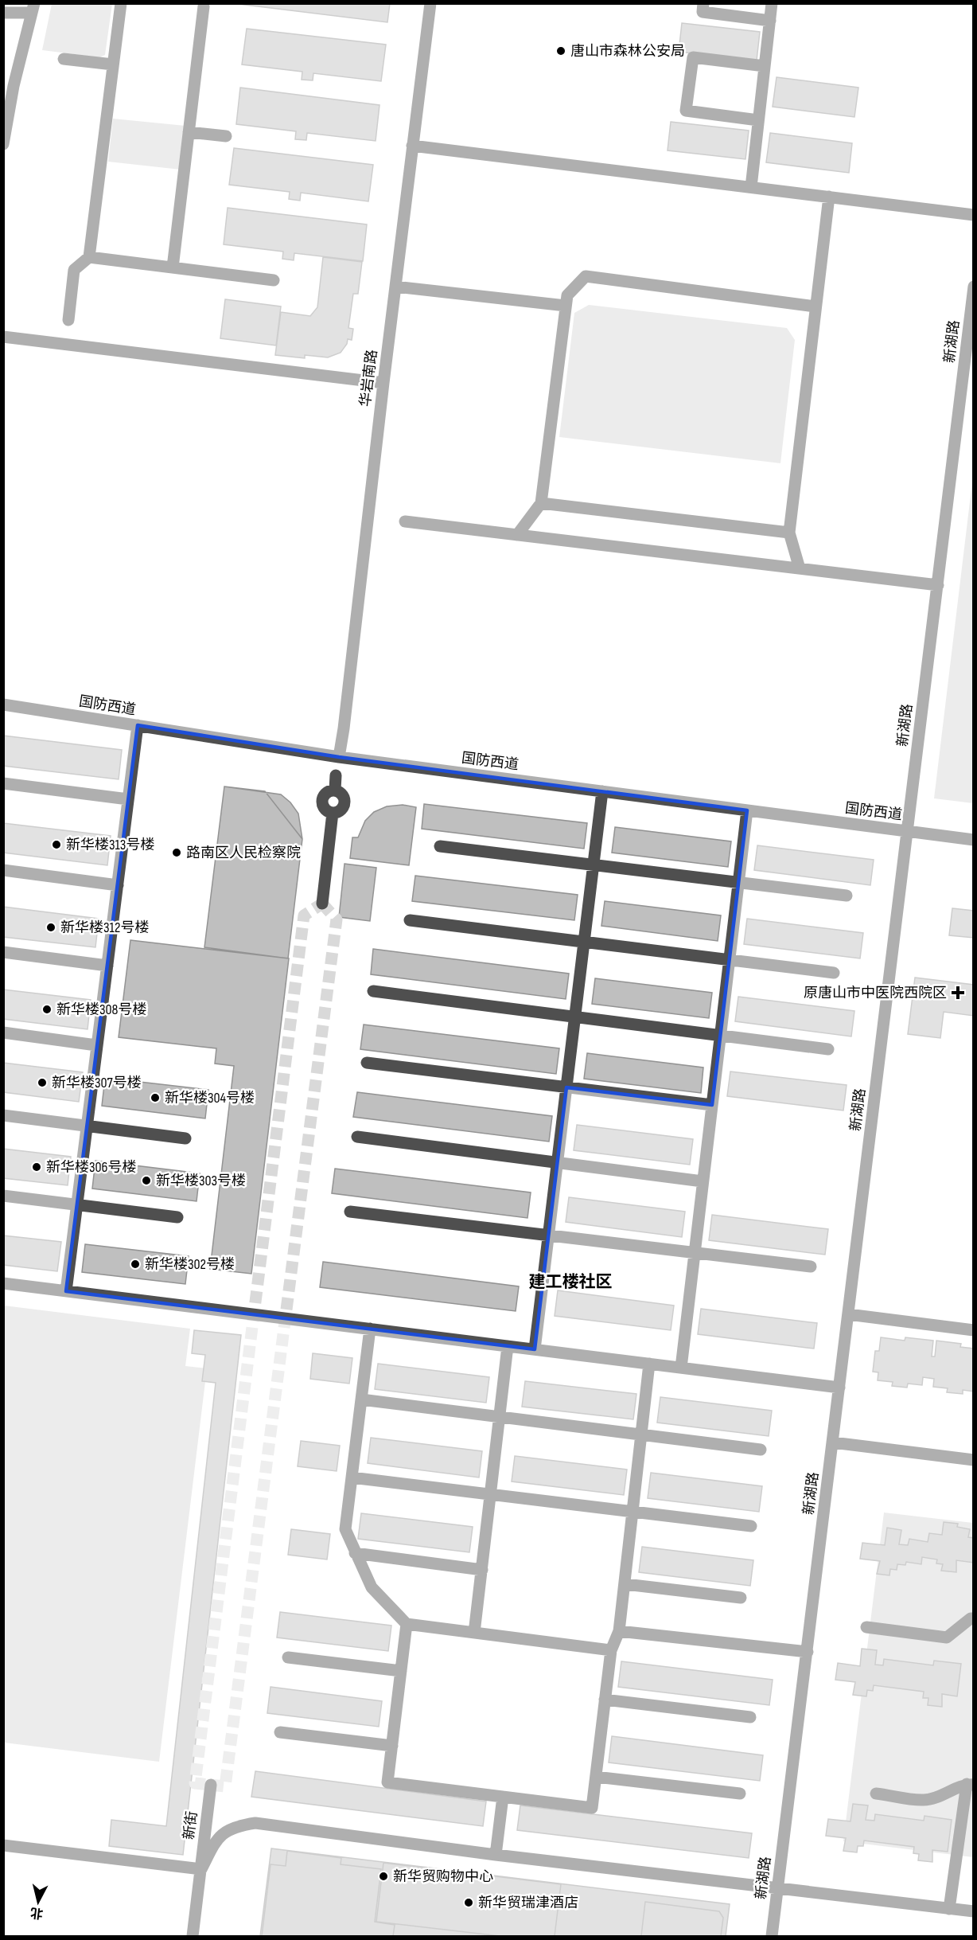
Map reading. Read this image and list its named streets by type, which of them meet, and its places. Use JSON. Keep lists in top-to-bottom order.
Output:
{
  "streets": {
    "street": [
      "新湖路",
      "华岩南路",
      "国防西道",
      "新街"
    ]
  },
  "crossings": [
    ["新湖路", "国防西道"],
    ["华岩南路", "国防西道"]
  ],
  "districts": ["建工楼社区"],
  "places": {
    "other": [
      "唐山市森林公安局",
      "新华楼313号楼",
      "路南区人民检察院",
      "新华楼312号楼",
      "新华楼308号楼",
      "新华楼307号楼",
      "新华楼304号楼",
      "新华楼306号楼",
      "新华楼303号楼",
      "新华楼302号楼",
      "新华贸购物中心",
      "新华贸瑞津酒店"
    ],
    "health": ["原唐山市中医院西院区"]
  },
  "north": "bottom"
}
